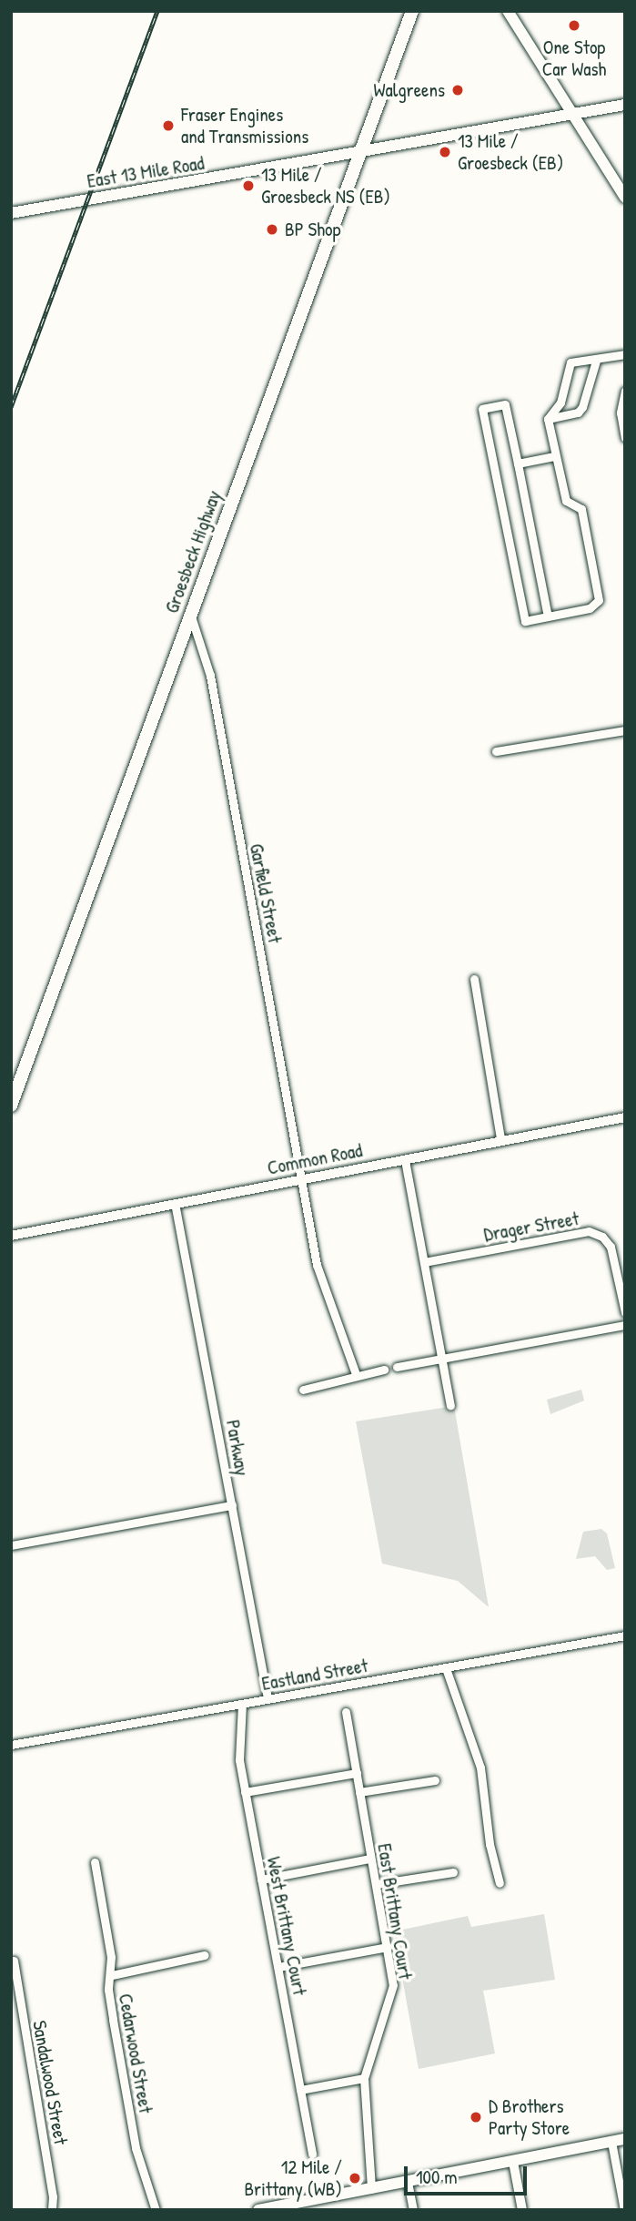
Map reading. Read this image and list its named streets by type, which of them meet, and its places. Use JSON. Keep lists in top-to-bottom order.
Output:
{
  "streets": {
    "main road": ["East 13 Mile Road", "Groesbeck Highway"],
    "street": [
      "Garfield Street",
      "Common Road",
      "Drager Street",
      "Parkway",
      "Eastland Street",
      "East Brittany Court",
      "West Brittany Court",
      "Cedarwood Street",
      "Sandalwood Street"
    ]
  },
  "crossings": [
    ["East 13 Mile Road", "Groesbeck Highway"],
    ["Groesbeck Highway", "Garfield Street"],
    ["Garfield Street", "Common Road"],
    ["Common Road", "Parkway"],
    ["Parkway", "Eastland Street"],
    ["Eastland Street", "West Brittany Court"]
  ],
  "places": [
    "One Stop Car Wash",
    "Walgreens",
    "Fraser Engines and Transmissions",
    "13 Mile / Groesbeck (EB)",
    "13 Mile / Groesbeck NS (EB)",
    "BP Shop",
    "D Brothers Party Store",
    "12 Mile / Brittany (WB)"
  ],
  "scale_bar": "100 m"
}
